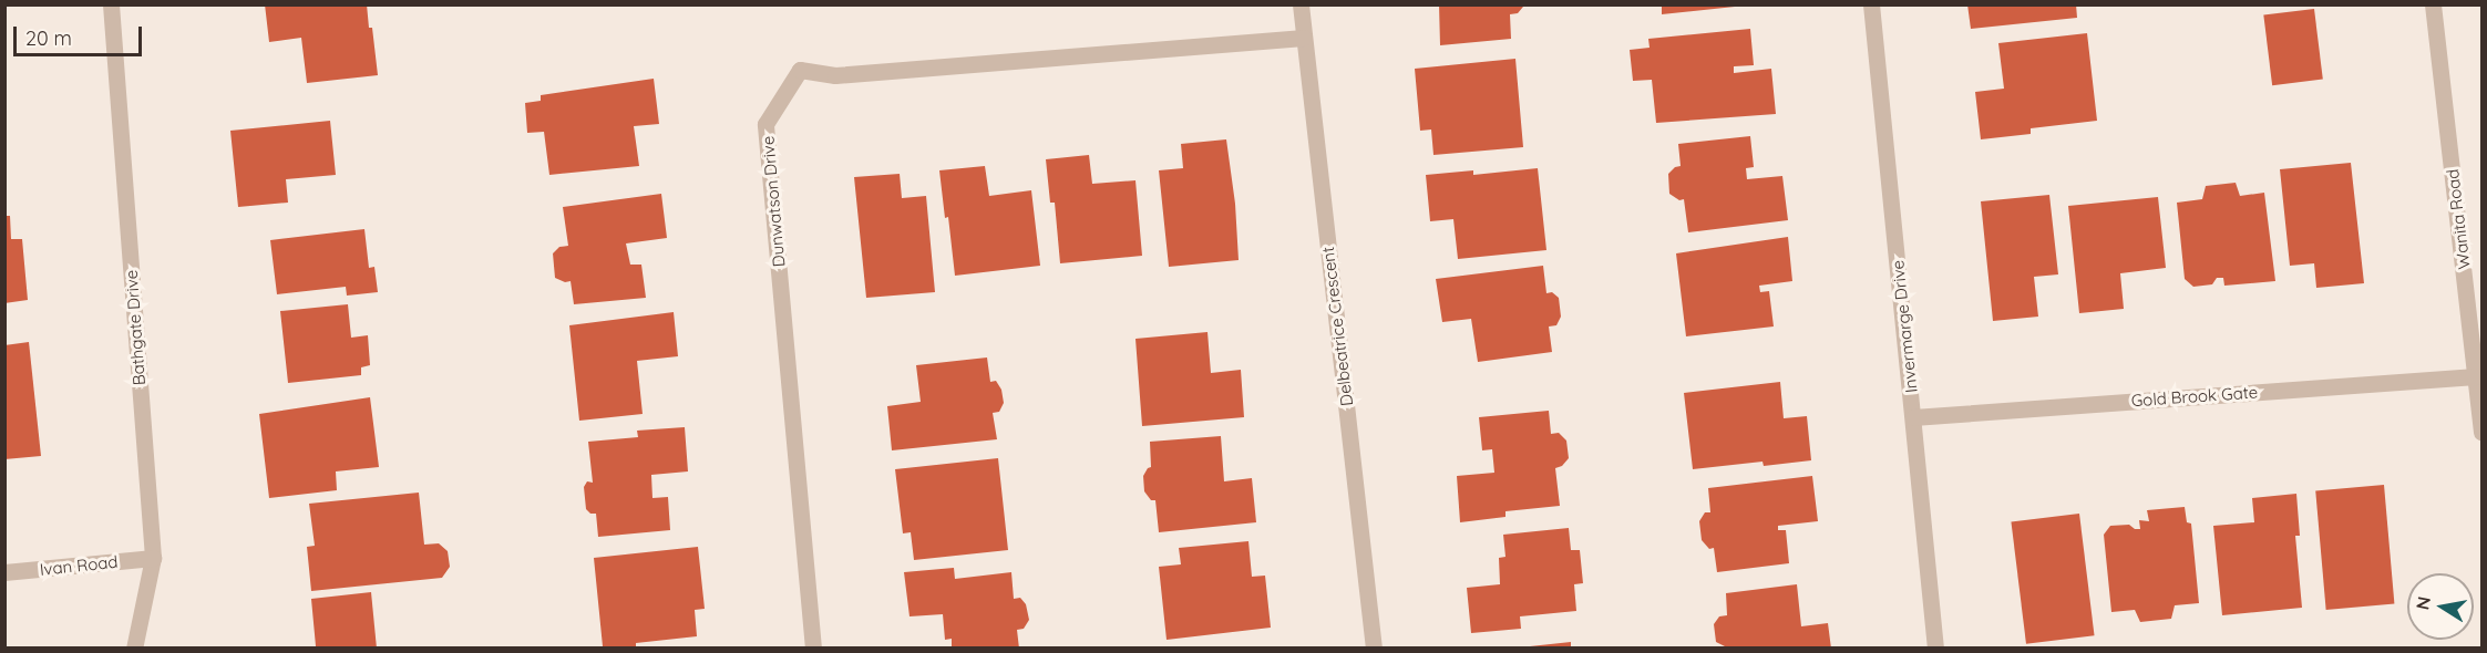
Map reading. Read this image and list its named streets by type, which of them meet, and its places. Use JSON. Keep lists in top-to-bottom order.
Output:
{
  "streets": {
    "street": [
      "Dunwatson Drive",
      "Wanita Road",
      "Delbeatrice Crescent",
      "Invermarge Drive",
      "Bathgate Drive",
      "Gold Brook Gate",
      "Ivan Road"
    ]
  },
  "crossings": [
    ["Dunwatson Drive", "Delbeatrice Crescent"],
    ["Wanita Road", "Gold Brook Gate"],
    ["Invermarge Drive", "Gold Brook Gate"],
    ["Bathgate Drive", "Ivan Road"]
  ],
  "scale_bar": "20 m",
  "north": "left"
}
